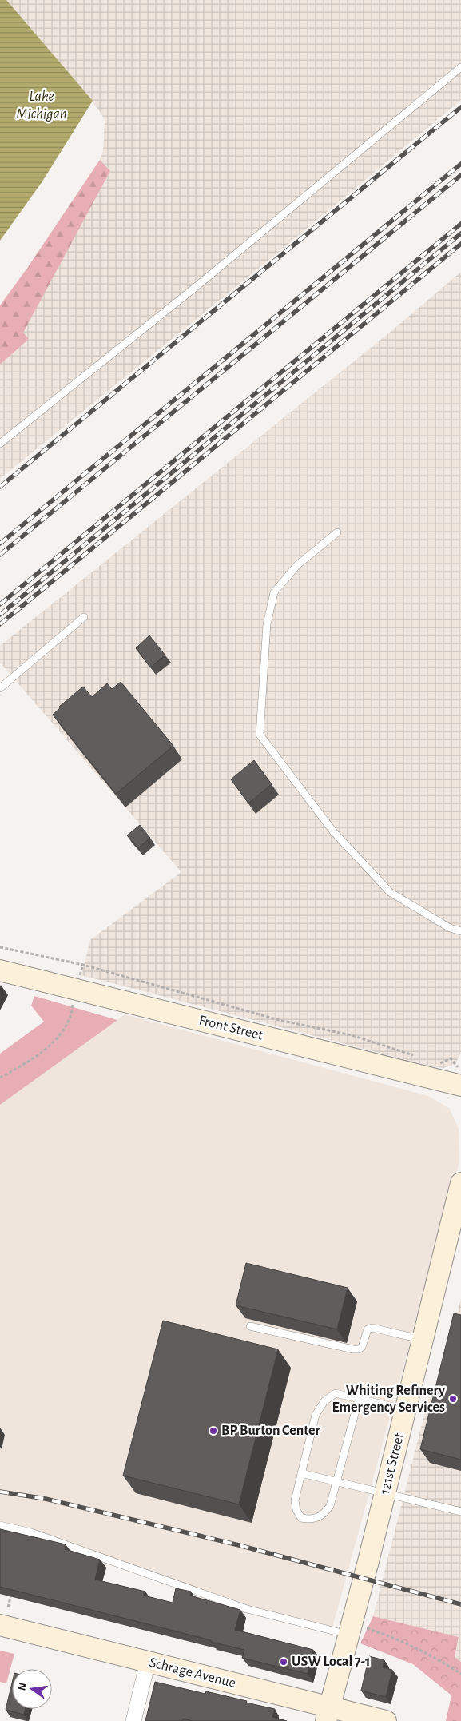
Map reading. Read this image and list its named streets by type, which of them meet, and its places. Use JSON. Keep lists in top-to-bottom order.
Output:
{
  "streets": {
    "street": ["Front Street", "121st Street", "Schrage Avenue"]
  },
  "crossings": [
    ["121st Street", "Schrage Avenue"]
  ],
  "water": ["Lake Michigan"],
  "places": ["Whiting Refinery Emergency Services", "BP Burton Center", "USW Local 7-1"],
  "north": "left"
}
